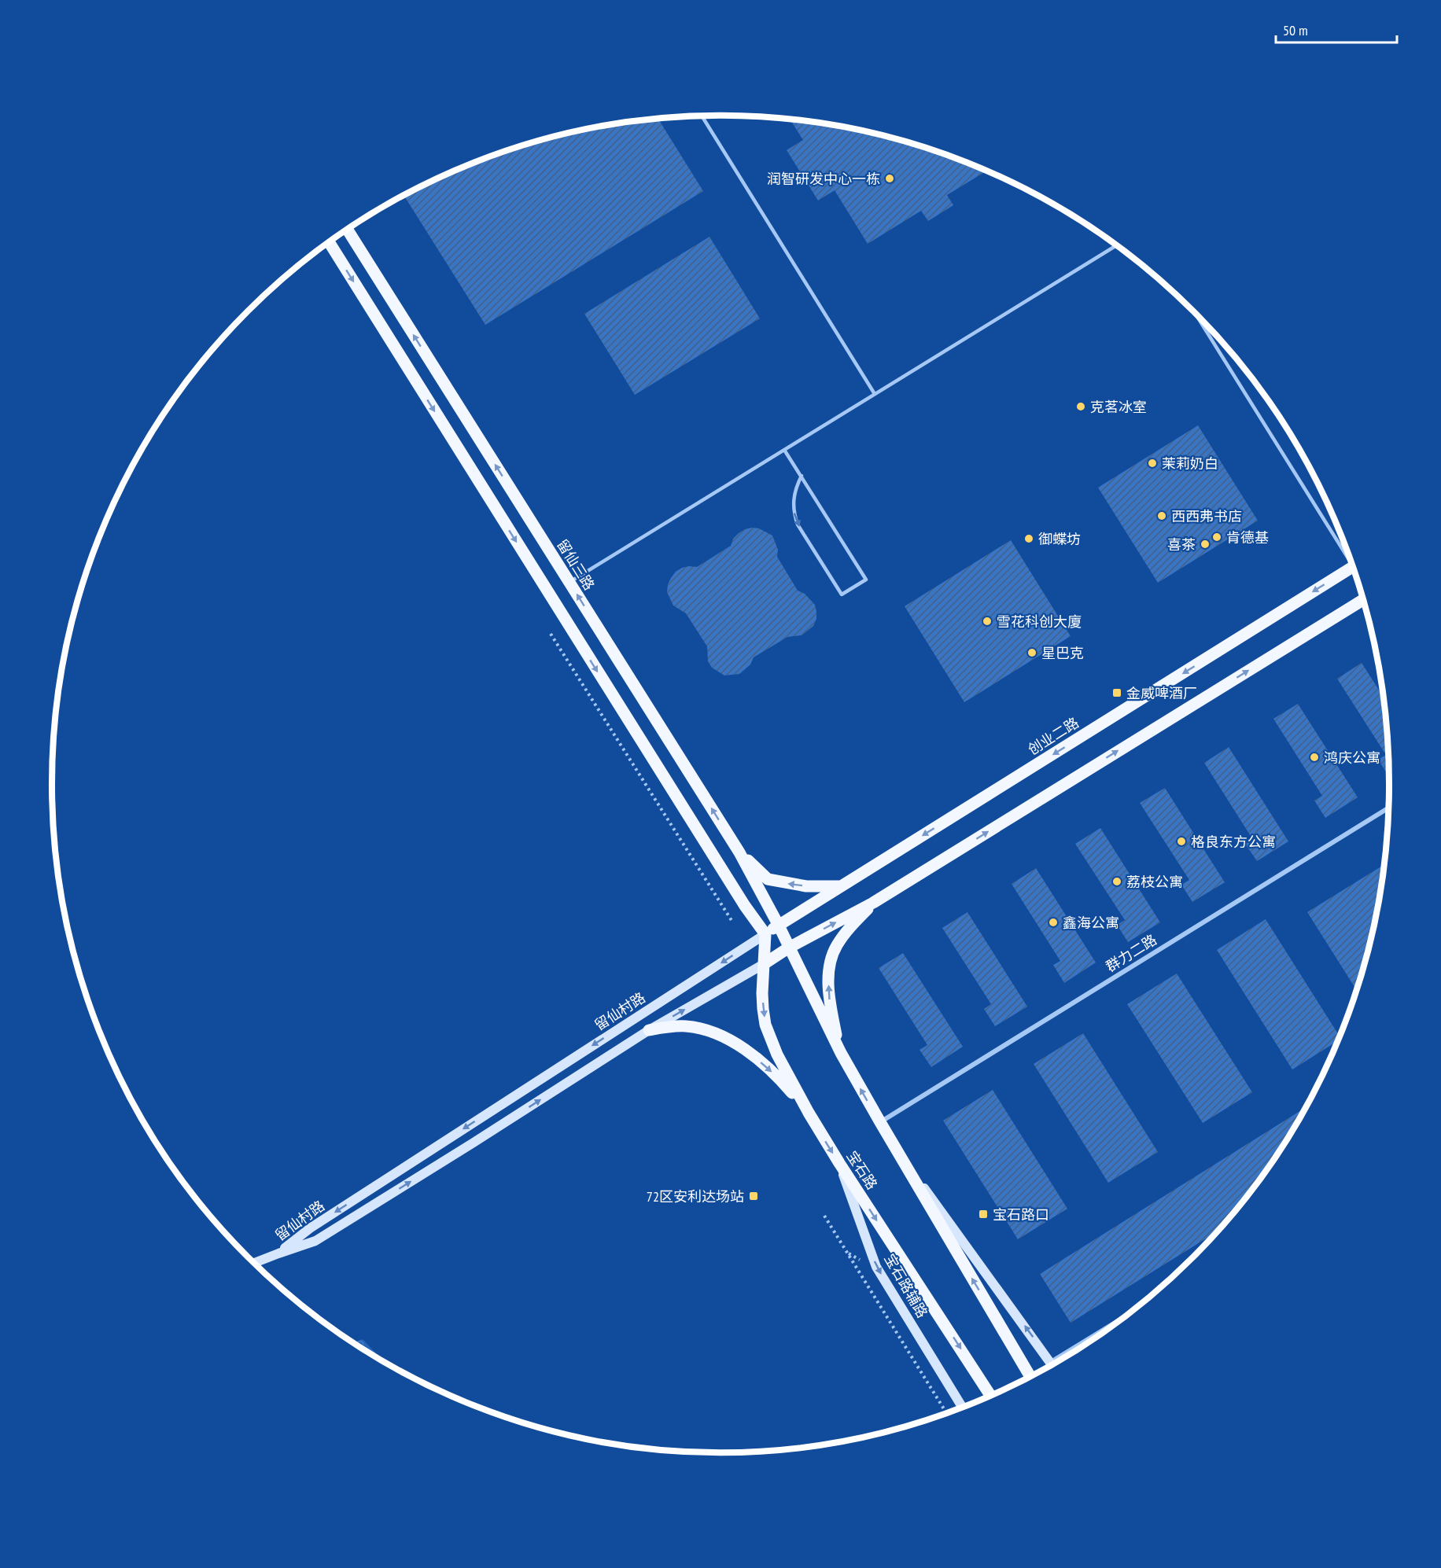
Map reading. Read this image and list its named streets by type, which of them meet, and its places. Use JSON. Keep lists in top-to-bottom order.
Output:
{
  "streets": {
    "main road": ["留仙三路", "创业二路", "宝石路"],
    "street": ["群力二路", "留仙村路", "宝石路辅路"]
  },
  "crossings": [
    ["留仙三路", "创业二路"],
    ["创业二路", "留仙村路"],
    ["创业二路", "宝石路"],
    ["留仙村路", "宝石路"],
    ["宝石路", "宝石路辅路"]
  ],
  "places": {
    "other": [
      "润智研发中心一栋",
      "克茗冰室",
      "茉莉奶白",
      "西西弗书店",
      "肯德基",
      "御蝶坊",
      "喜茶",
      "雪花科创大廈",
      "星巴克",
      "鸿庆公寓",
      "格良东方公寓",
      "荔枝公寓",
      "鑫海公寓"
    ],
    "transit": ["金威啤酒厂", "72区安利达场站", "宝石路口"]
  },
  "scale_bar": "50 m"
}
